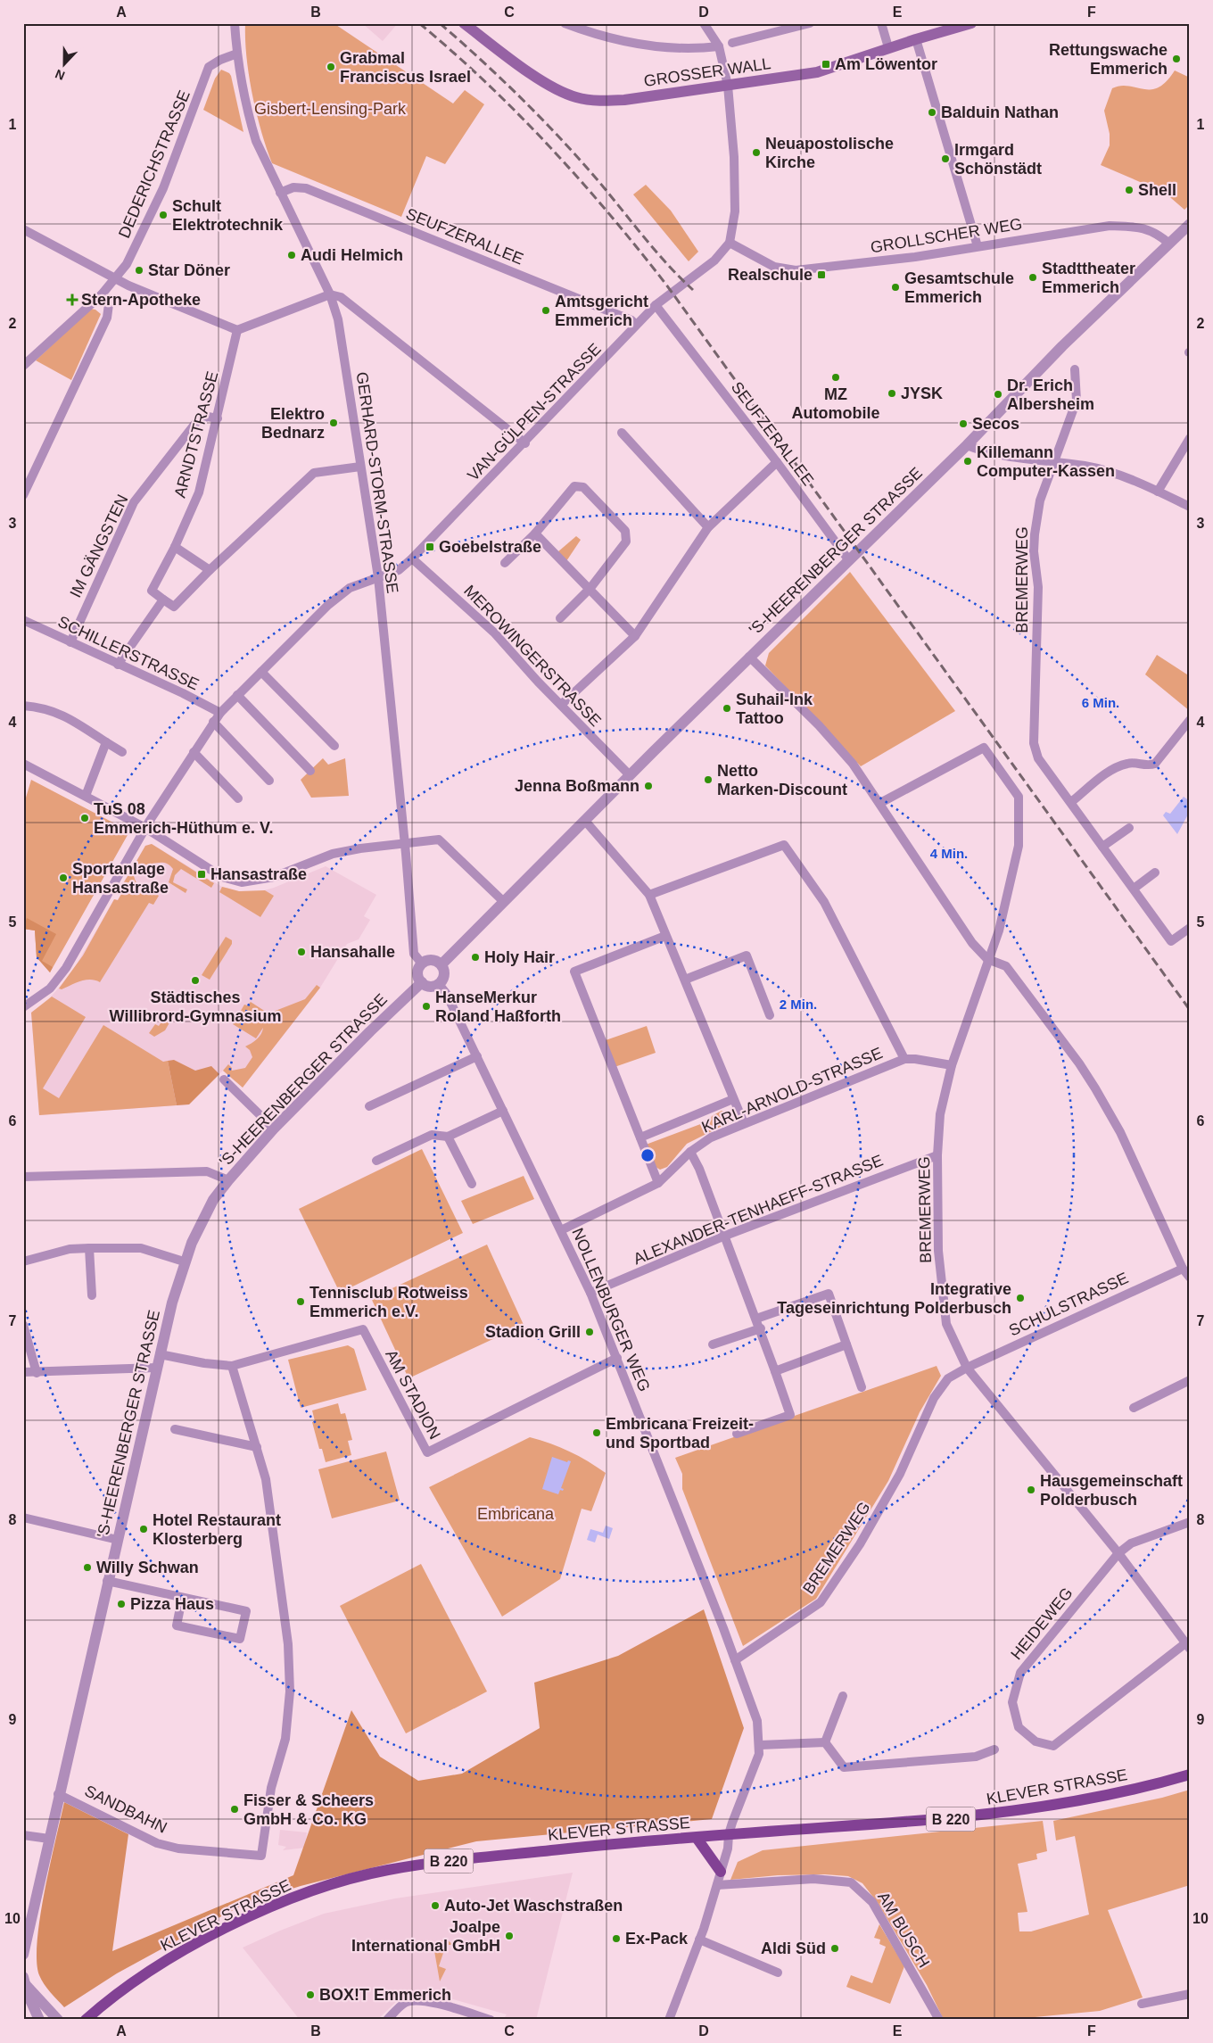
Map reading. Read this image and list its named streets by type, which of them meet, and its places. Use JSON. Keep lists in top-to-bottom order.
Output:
{
  "streets": {
    "main road": ["GROSSER WALL", "KLEVER STRASSE", "B 220"],
    "street": [
      "DEDERICHSTRASSE",
      "GROLLSCHER WEG",
      "SEUFZERALLEE",
      "VAN-GÜLPEN-STRASSE",
      "ARNDTSTRASSE",
      "GERHARD-STORM-STRASSE",
      "IM GÄNGSTEN",
      "'S-HEERENBERGER STRASSE",
      "BREMERWEG",
      "SCHILLERSTRASSE",
      "MEROWINGERSTRASSE",
      "KARL-ARNOLD-STRASSE",
      "ALEXANDER-TENHAEFF-STRASSE",
      "SCHULSTRASSE",
      "NOLLENBURGER WEG",
      "AM STADION",
      "HEIDEWEG",
      "SANDBAHN",
      "AM BUSCH"
    ]
  },
  "crossings": [
    ["GROSSER WALL", "VAN-GÜLPEN-STRASSE"],
    ["DEDERICHSTRASSE", "GERHARD-STORM-STRASSE"],
    ["GROLLSCHER WEG", "VAN-GÜLPEN-STRASSE"],
    ["GROLLSCHER WEG", "'S-HEERENBERGER STRASSE"],
    ["SEUFZERALLEE", "VAN-GÜLPEN-STRASSE"],
    ["SEUFZERALLEE", "GERHARD-STORM-STRASSE"],
    ["SEUFZERALLEE", "'S-HEERENBERGER STRASSE"],
    ["VAN-GÜLPEN-STRASSE", "GERHARD-STORM-STRASSE"],
    ["VAN-GÜLPEN-STRASSE", "MEROWINGERSTRASSE"],
    ["ARNDTSTRASSE", "IM GÄNGSTEN"],
    ["GERHARD-STORM-STRASSE", "'S-HEERENBERGER STRASSE"],
    ["GERHARD-STORM-STRASSE", "NOLLENBURGER WEG"],
    ["IM GÄNGSTEN", "SCHILLERSTRASSE"],
    ["'S-HEERENBERGER STRASSE", "MEROWINGERSTRASSE"],
    ["'S-HEERENBERGER STRASSE", "NOLLENBURGER WEG"],
    ["'S-HEERENBERGER STRASSE", "SANDBAHN"],
    ["BREMERWEG", "KARL-ARNOLD-STRASSE"],
    ["BREMERWEG", "ALEXANDER-TENHAEFF-STRASSE"],
    ["BREMERWEG", "SCHULSTRASSE"],
    ["BREMERWEG", "NOLLENBURGER WEG"],
    ["KARL-ARNOLD-STRASSE", "NOLLENBURGER WEG"],
    ["ALEXANDER-TENHAEFF-STRASSE", "NOLLENBURGER WEG"],
    ["NOLLENBURGER WEG", "AM STADION"],
    ["NOLLENBURGER WEG", "KLEVER STRASSE"],
    ["NOLLENBURGER WEG", "AM BUSCH"]
  ],
  "parks": ["Gisbert-Lensing-Park", "Embricana"],
  "places": {
    "other": [
      "Rettungswache Emmerich",
      "Grabmal Franciscus Israel",
      "Balduin Nathan",
      "Neuapostolische Kirche",
      "Irmgard Schönstädt",
      "Shell",
      "Schult Elektrotechnik",
      "Audi Helmich",
      "Star Döner",
      "Stadttheater Emmerich",
      "Gesamtschule Emmerich",
      "Amtsgericht Emmerich",
      "MZ Automobile",
      "JYSK",
      "Dr. Erich Albersheim",
      "Elektro Bednarz",
      "Secos",
      "Killemann Computer-Kassen",
      "Suhail-Ink Tattoo",
      "Netto Marken-Discount",
      "Jenna Boßmann",
      "TuS 08 Emmerich-Hüthum e. V.",
      "Sportanlage Hansastraße",
      "Hansahalle",
      "Holy Hair",
      "Städtisches Willibrord-Gymnasium",
      "HanseMerkur Roland Haßforth",
      "Integrative Tageseinrichtung Polderbusch",
      "Tennisclub Rotweiss Emmerich e.V.",
      "Stadion Grill",
      "Embricana Freizeit- und Sportbad",
      "Hausgemeinschaft Polderbusch",
      "Hotel Restaurant Klosterberg",
      "Willy Schwan",
      "Pizza Haus",
      "Fisser & Scheers GmbH & Co. KG",
      "Auto-Jet Waschstraßen",
      "Joalpe International GmbH",
      "Ex-Pack",
      "Aldi Süd",
      "BOX!T Emmerich"
    ],
    "transit": [
      "Am Löwentor",
      "Realschule",
      "Goebelstraße",
      "Hansastraße"
    ],
    "health": ["Stern-Apotheke"]
  },
  "north": "bottom",
  "grid": {
    "columns": [
      "A",
      "B",
      "C",
      "D",
      "E",
      "F"
    ],
    "rows": [
      "1",
      "2",
      "3",
      "4",
      "5",
      "6",
      "7",
      "8",
      "9",
      "10"
    ]
  },
  "rings": ["6 Min.", "4 Min.", "2 Min."]
}
